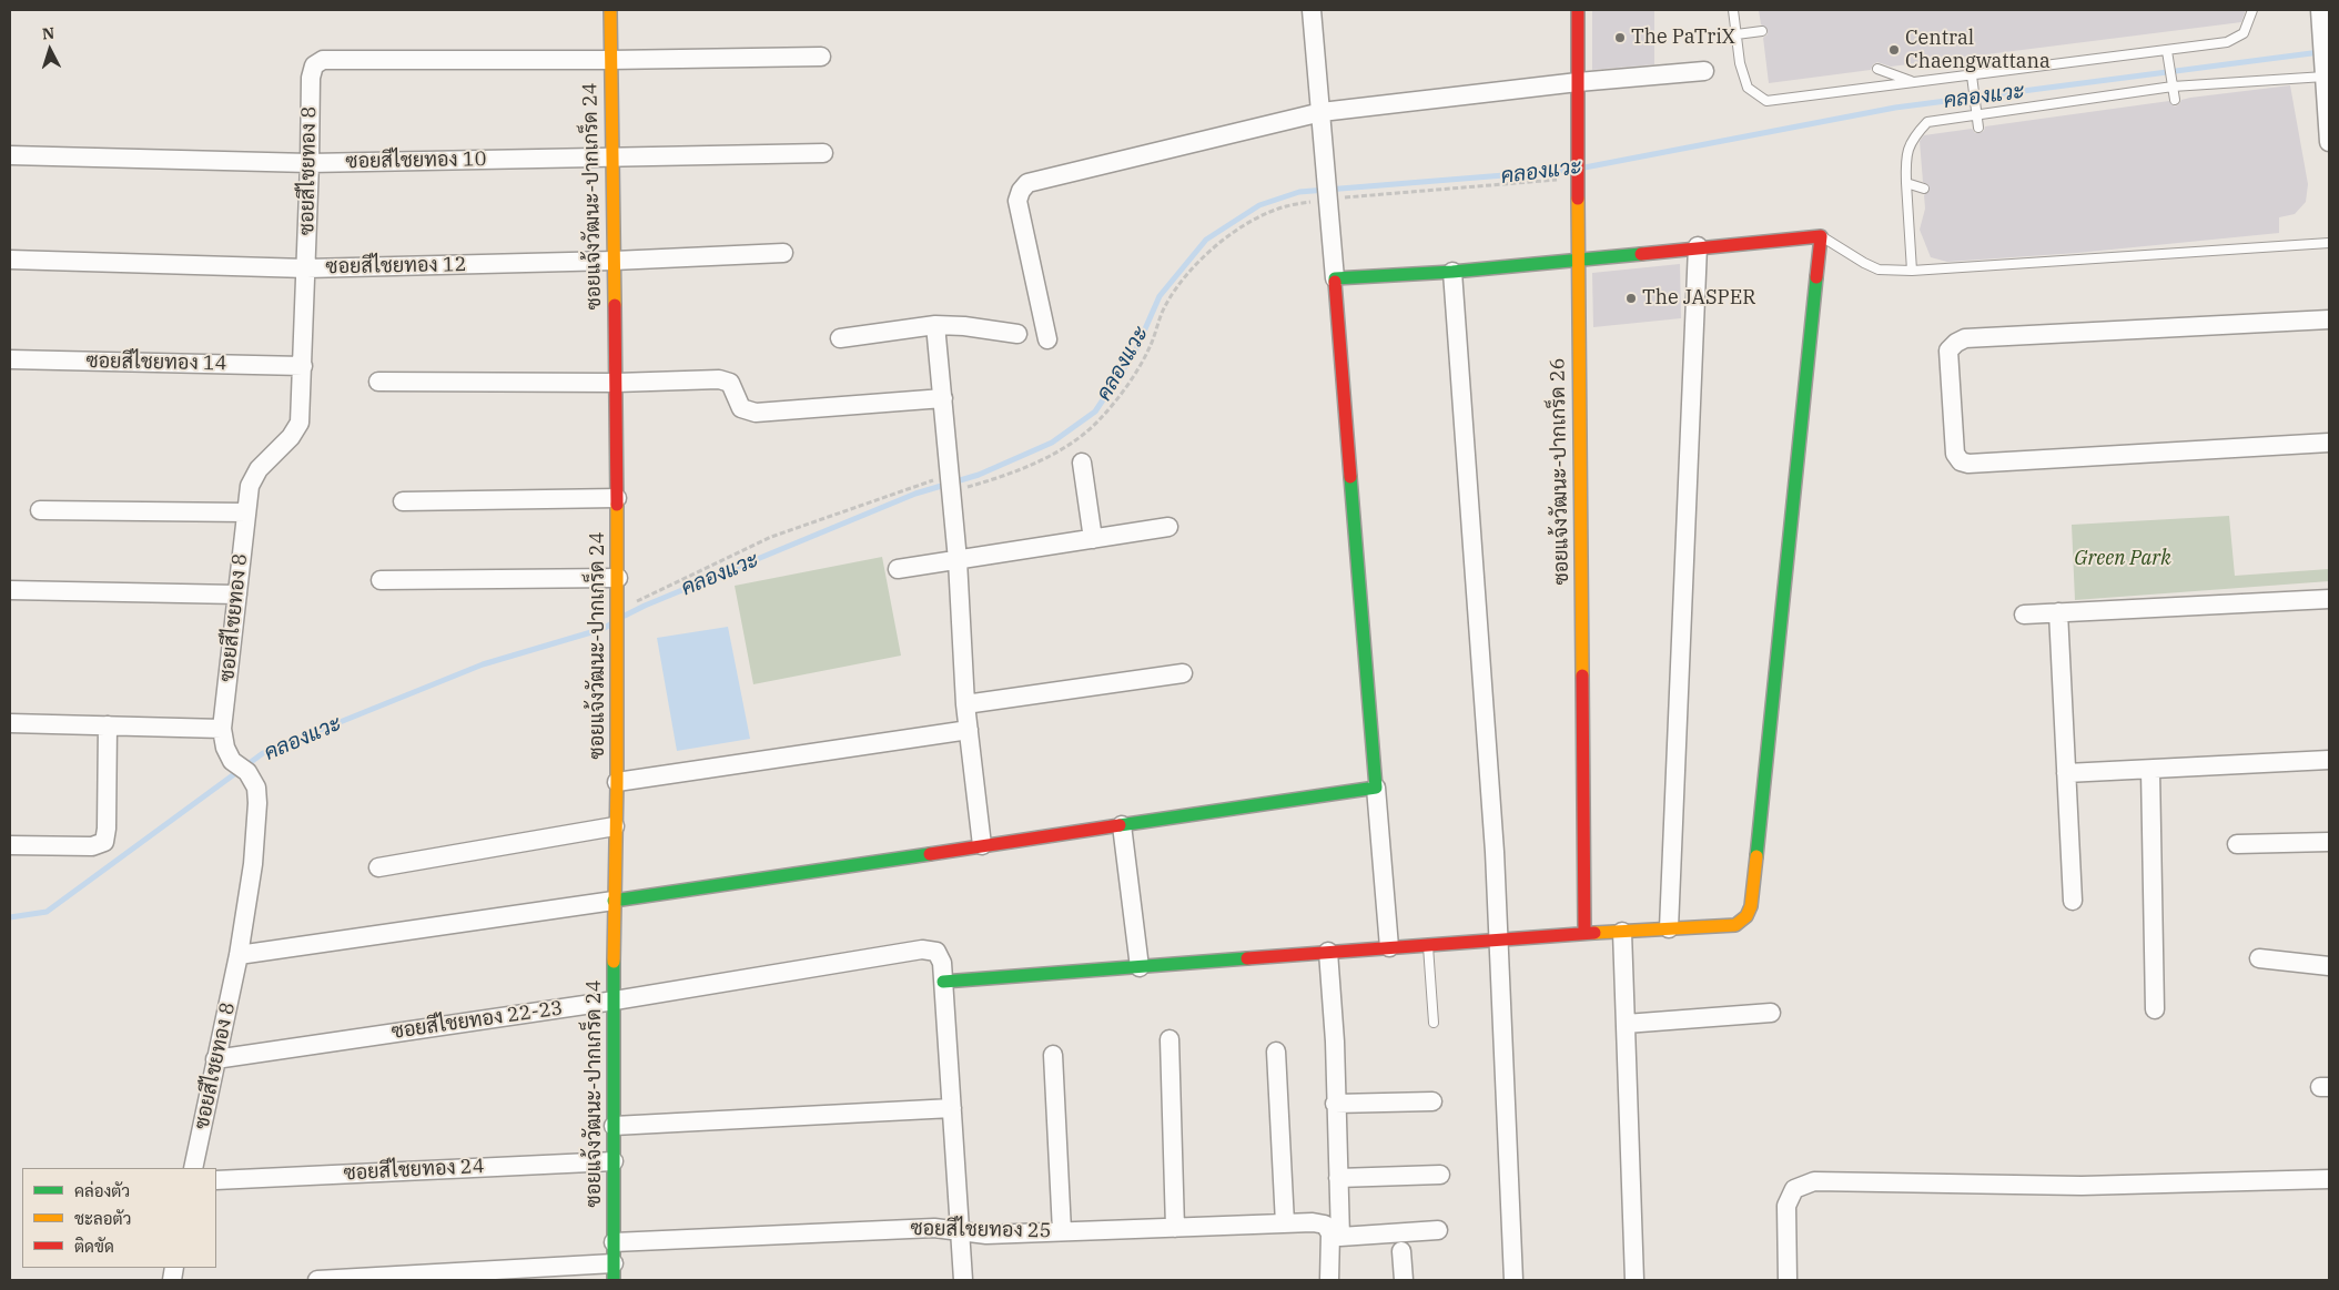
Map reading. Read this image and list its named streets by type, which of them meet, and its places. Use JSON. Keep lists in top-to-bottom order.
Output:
{
  "streets": {
    "street": [
      "ซอยสีไชยทอง 10",
      "ซอยสีไชยทอง 8",
      "ซอยแจ้งวัฒนะ-ปากเกร็ด 24",
      "ซอยสีไชยทอง 12",
      "ซอยสีไชยทอง 14",
      "ซอยแจ้งวัฒนะ-ปากเกร็ด 26",
      "ซอยสีไชยทอง 22-23",
      "ซอยสีไชยทอง 24",
      "ซอยสีไชยทอง 25"
    ]
  },
  "crossings": [
    ["ซอยสีไชยทอง 10", "ซอยสีไชยทอง 8"],
    ["ซอยสีไชยทอง 10", "ซอยแจ้งวัฒนะ-ปากเกร็ด 24"],
    ["ซอยสีไชยทอง 8", "ซอยแจ้งวัฒนะ-ปากเกร็ด 24"],
    ["ซอยสีไชยทอง 8", "ซอยสีไชยทอง 12"],
    ["ซอยสีไชยทอง 8", "ซอยสีไชยทอง 14"],
    ["ซอยสีไชยทอง 8", "ซอยสีไชยทอง 22-23"],
    ["ซอยแจ้งวัฒนะ-ปากเกร็ด 24", "ซอยสีไชยทอง 12"],
    ["ซอยแจ้งวัฒนะ-ปากเกร็ด 24", "ซอยสีไชยทอง 22-23"],
    ["ซอยแจ้งวัฒนะ-ปากเกร็ด 24", "ซอยสีไชยทอง 24"],
    ["ซอยแจ้งวัฒนะ-ปากเกร็ด 24", "ซอยสีไชยทอง 25"]
  ],
  "water": ["คลองแวะ"],
  "parks": ["Green Park"],
  "places": ["The PaTriX", "Central Chaengwattana", "The JASPER"],
  "legend": ["คล่องตัว", "ชะลอตัว", "ติดขัด"],
  "north": "top"
}
